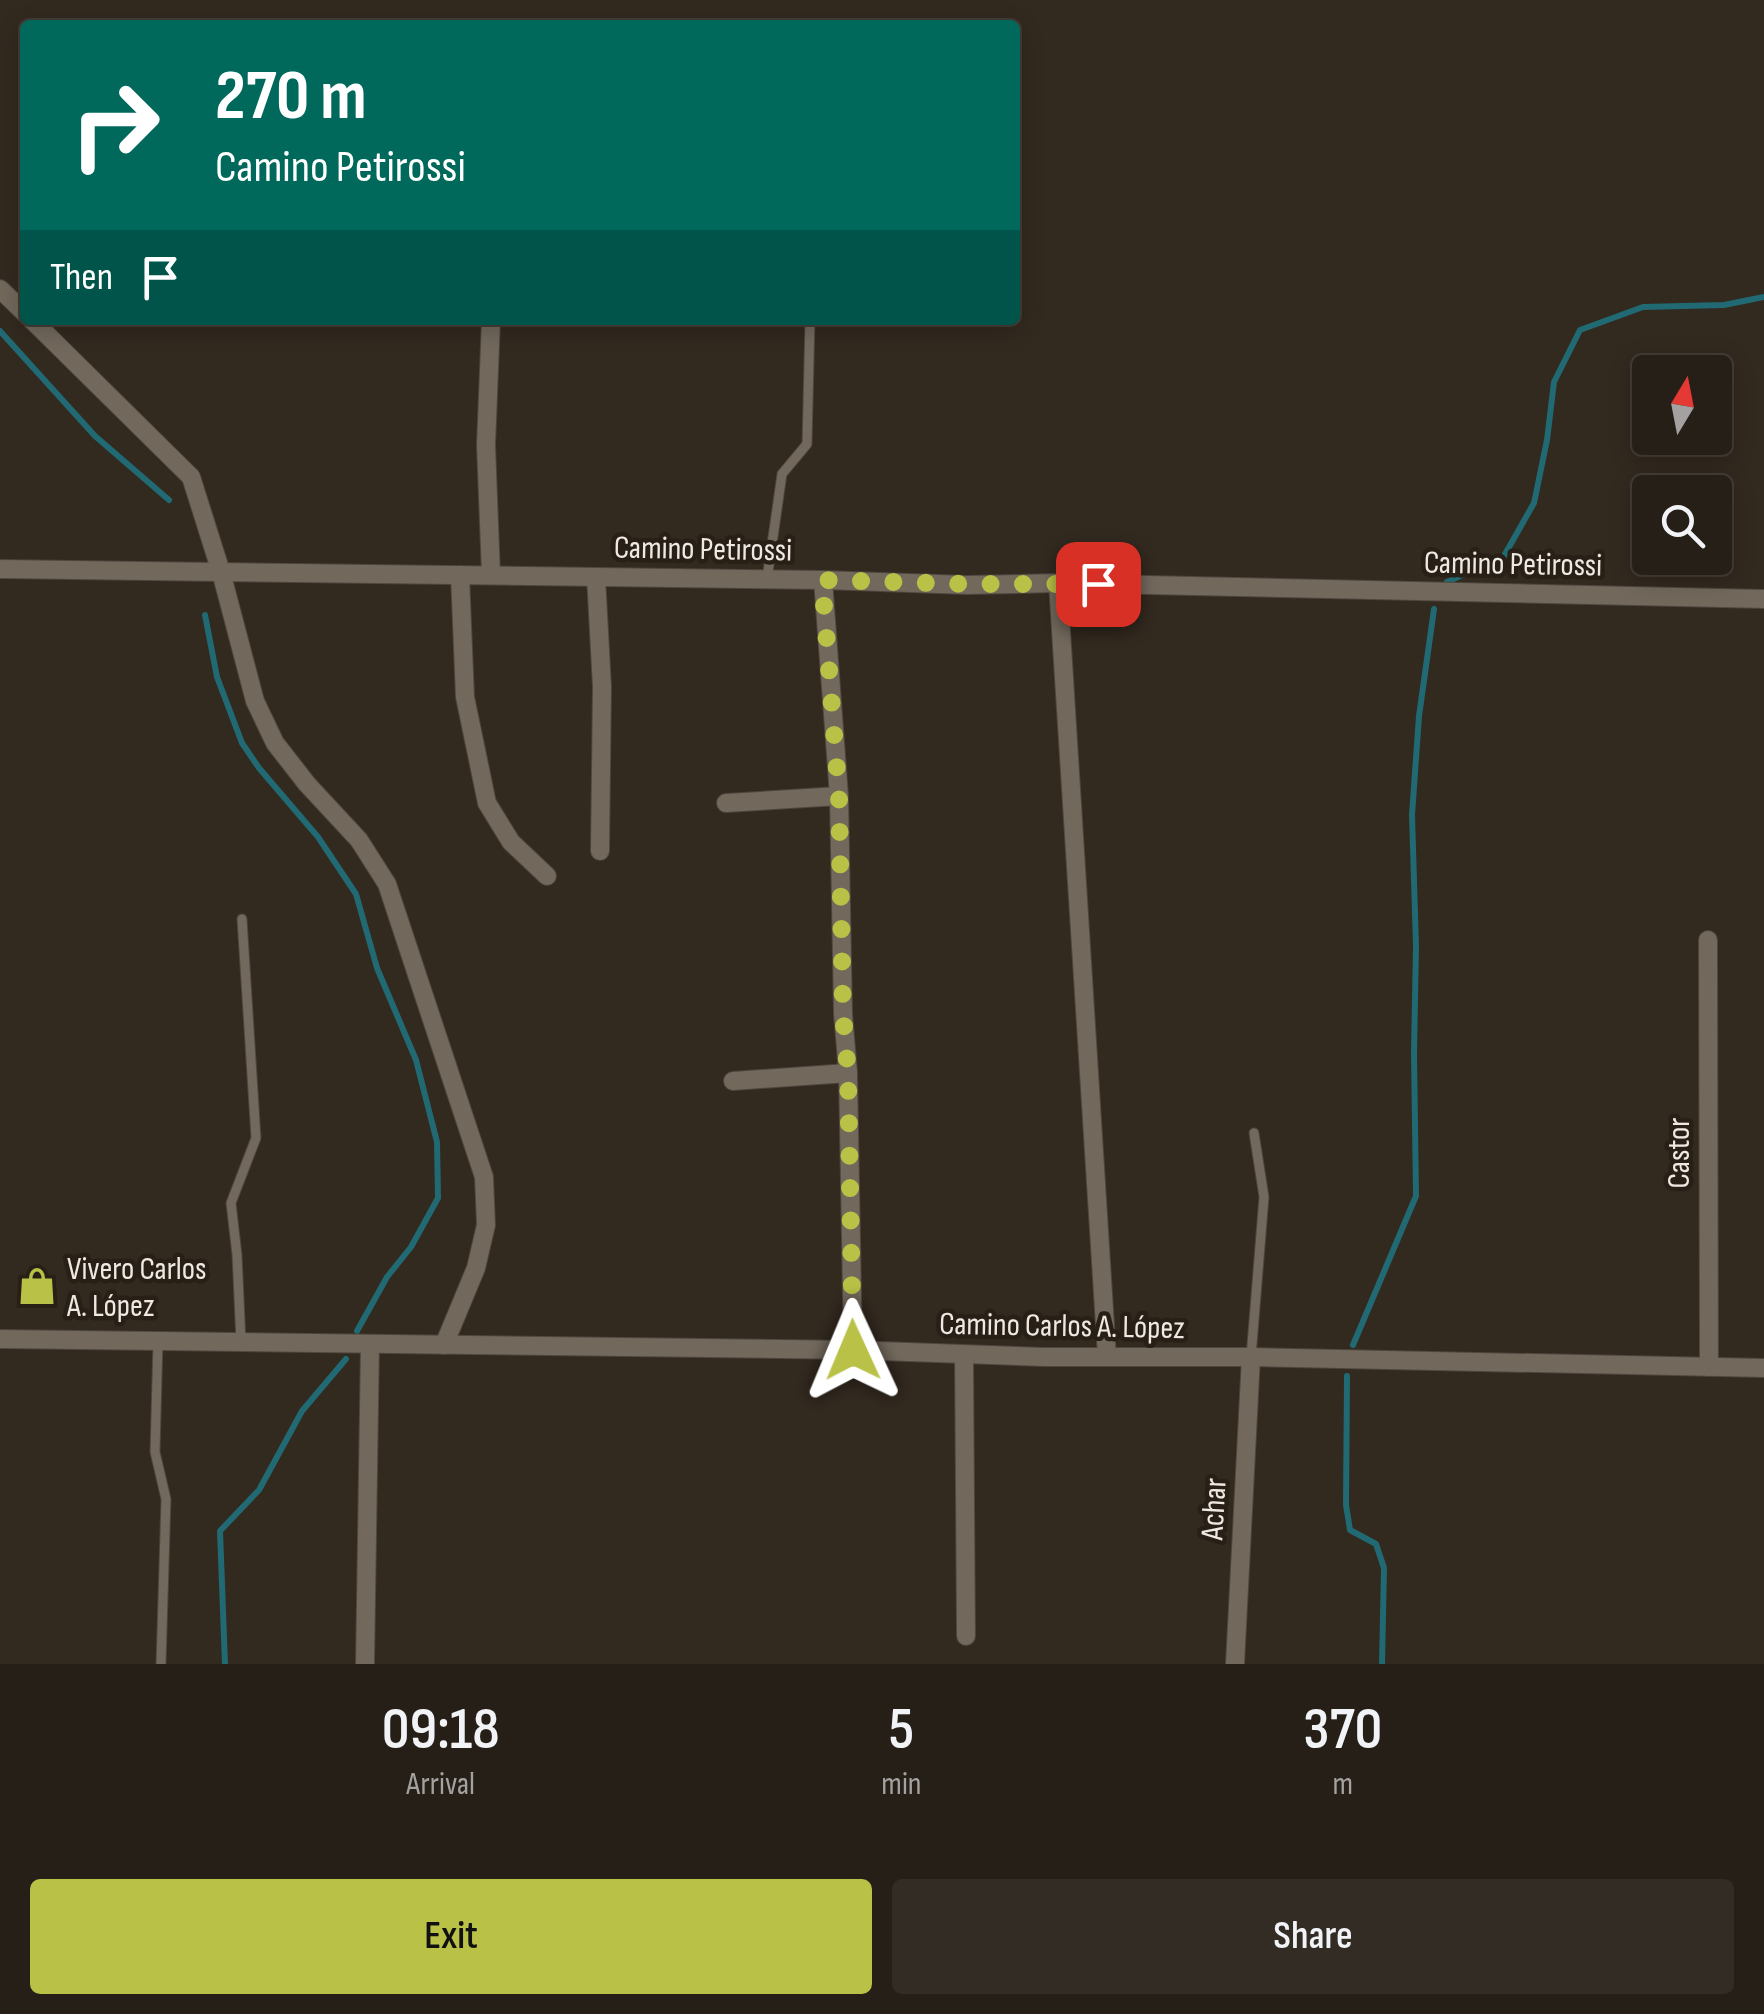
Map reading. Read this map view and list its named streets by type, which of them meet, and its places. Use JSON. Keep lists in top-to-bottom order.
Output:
{
  "streets": {
    "street": [
      "Camino Petirossi",
      "Castor",
      "Camino Carlos A. López",
      "Achar"
    ]
  },
  "crossings": [
    ["Castor", "Camino Carlos A. López"],
    ["Camino Carlos A. López", "Achar"]
  ],
  "places": {
    "shop": ["Vivero Carlos A. López"]
  },
  "north": "top",
  "page": {
    "turn": ["270 m", "Camino Petirossi"],
    "then": "Then",
    "eta": [
      "09:18",
      "Arrival",
      "5",
      "min",
      "370",
      "m"
    ],
    "buttons": ["Exit", "Share"]
  }
}
